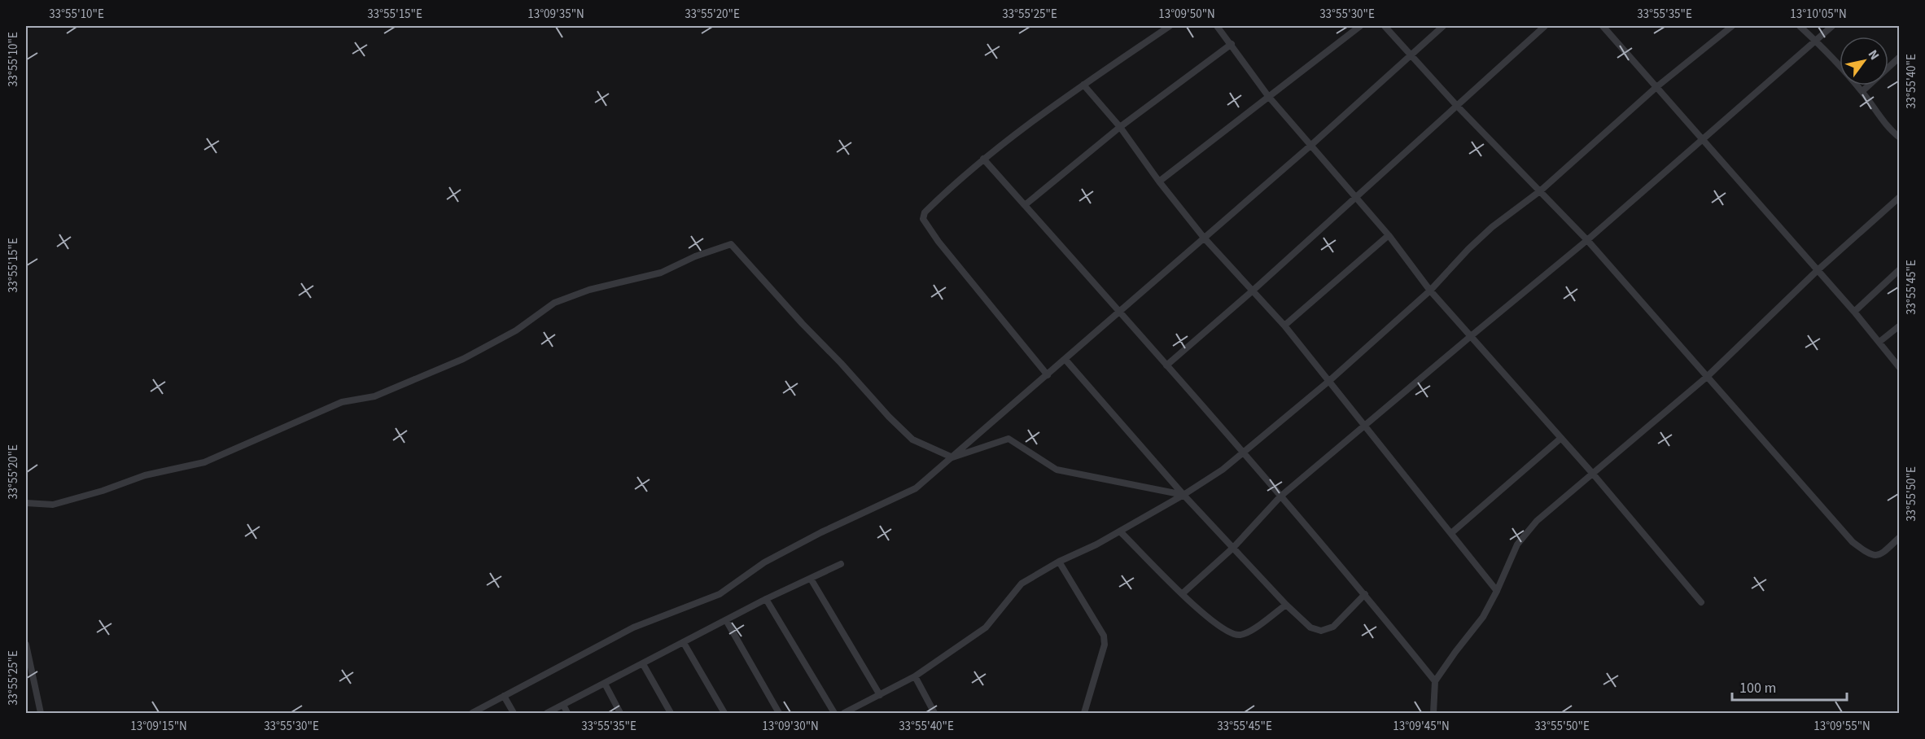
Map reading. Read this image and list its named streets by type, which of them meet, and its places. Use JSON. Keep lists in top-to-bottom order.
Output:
{
  "scale_bar": "100 m",
  "north": "top right",
  "coordinates": [
    "33°55'10\"E",
    "33°55'15\"E",
    "13°09'35\"N",
    "33°55'20\"E",
    "33°55'25\"E",
    "13°09'50\"N",
    "33°55'30\"E",
    "33°55'35\"E",
    "13°10'05\"N",
    "33°55'40\"E",
    "33°55'45\"E",
    "33°55'50\"E",
    "13°09'15\"N",
    "13°09'30\"N",
    "13°09'45\"N",
    "13°09'55\"N"
  ]
}
